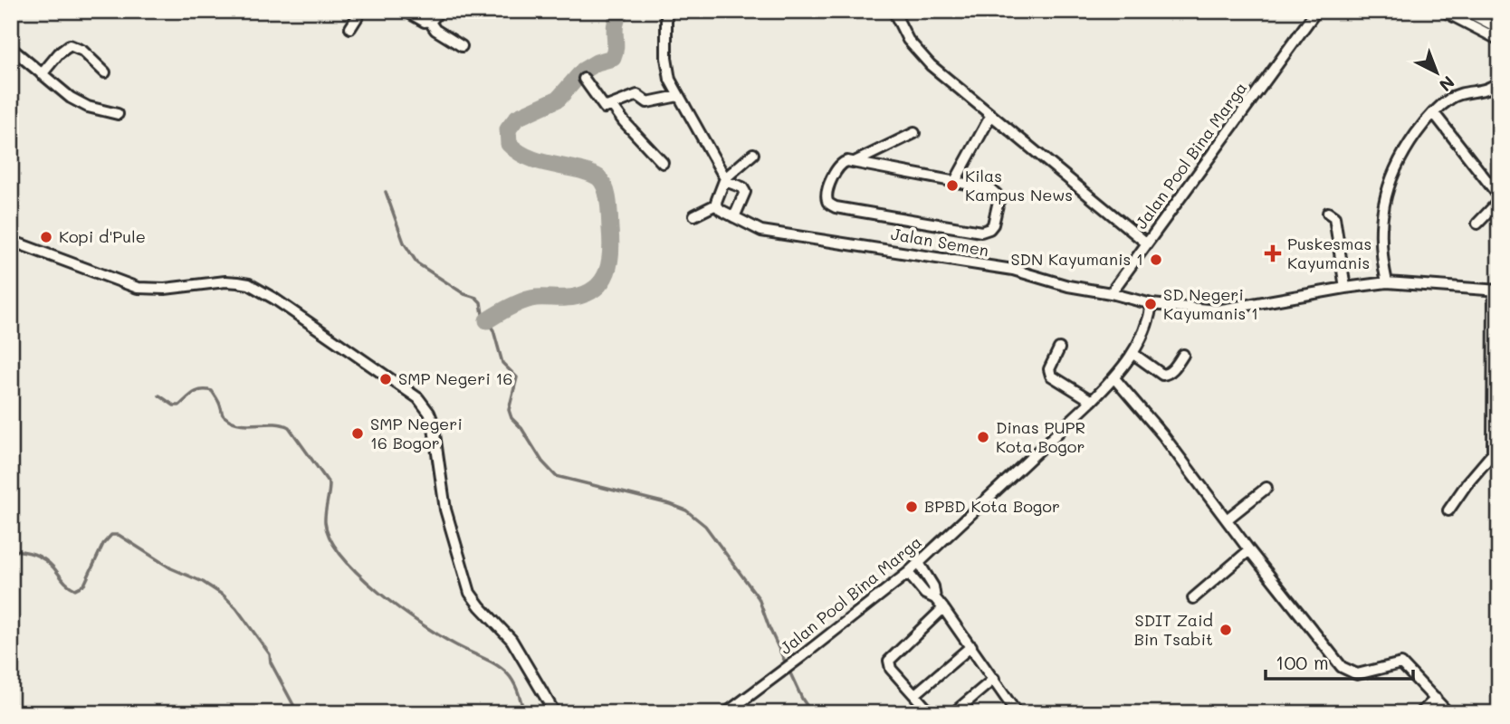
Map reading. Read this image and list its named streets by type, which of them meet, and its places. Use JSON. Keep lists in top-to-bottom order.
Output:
{
  "streets": {
    "street": ["Jalan Pool Bina Marga", "Jalan Semen"]
  },
  "crossings": [
    ["Jalan Pool Bina Marga", "Jalan Semen"]
  ],
  "places": {
    "other": [
      "Kilas Kampus News",
      "Kopi d'Pule",
      "SDN Kayumanis 1",
      "SD Negeri Kayumanis 1",
      "SMP Negeri 16",
      "SMP Negeri 16 Bogor",
      "Dinas PUPR Kota Bogor",
      "BPBD Kota Bogor",
      "SDIT Zaid Bin Tsabit"
    ],
    "health": ["Puskesmas Kayumanis"]
  },
  "scale_bar": "100 m",
  "north": "bottom right"
}
